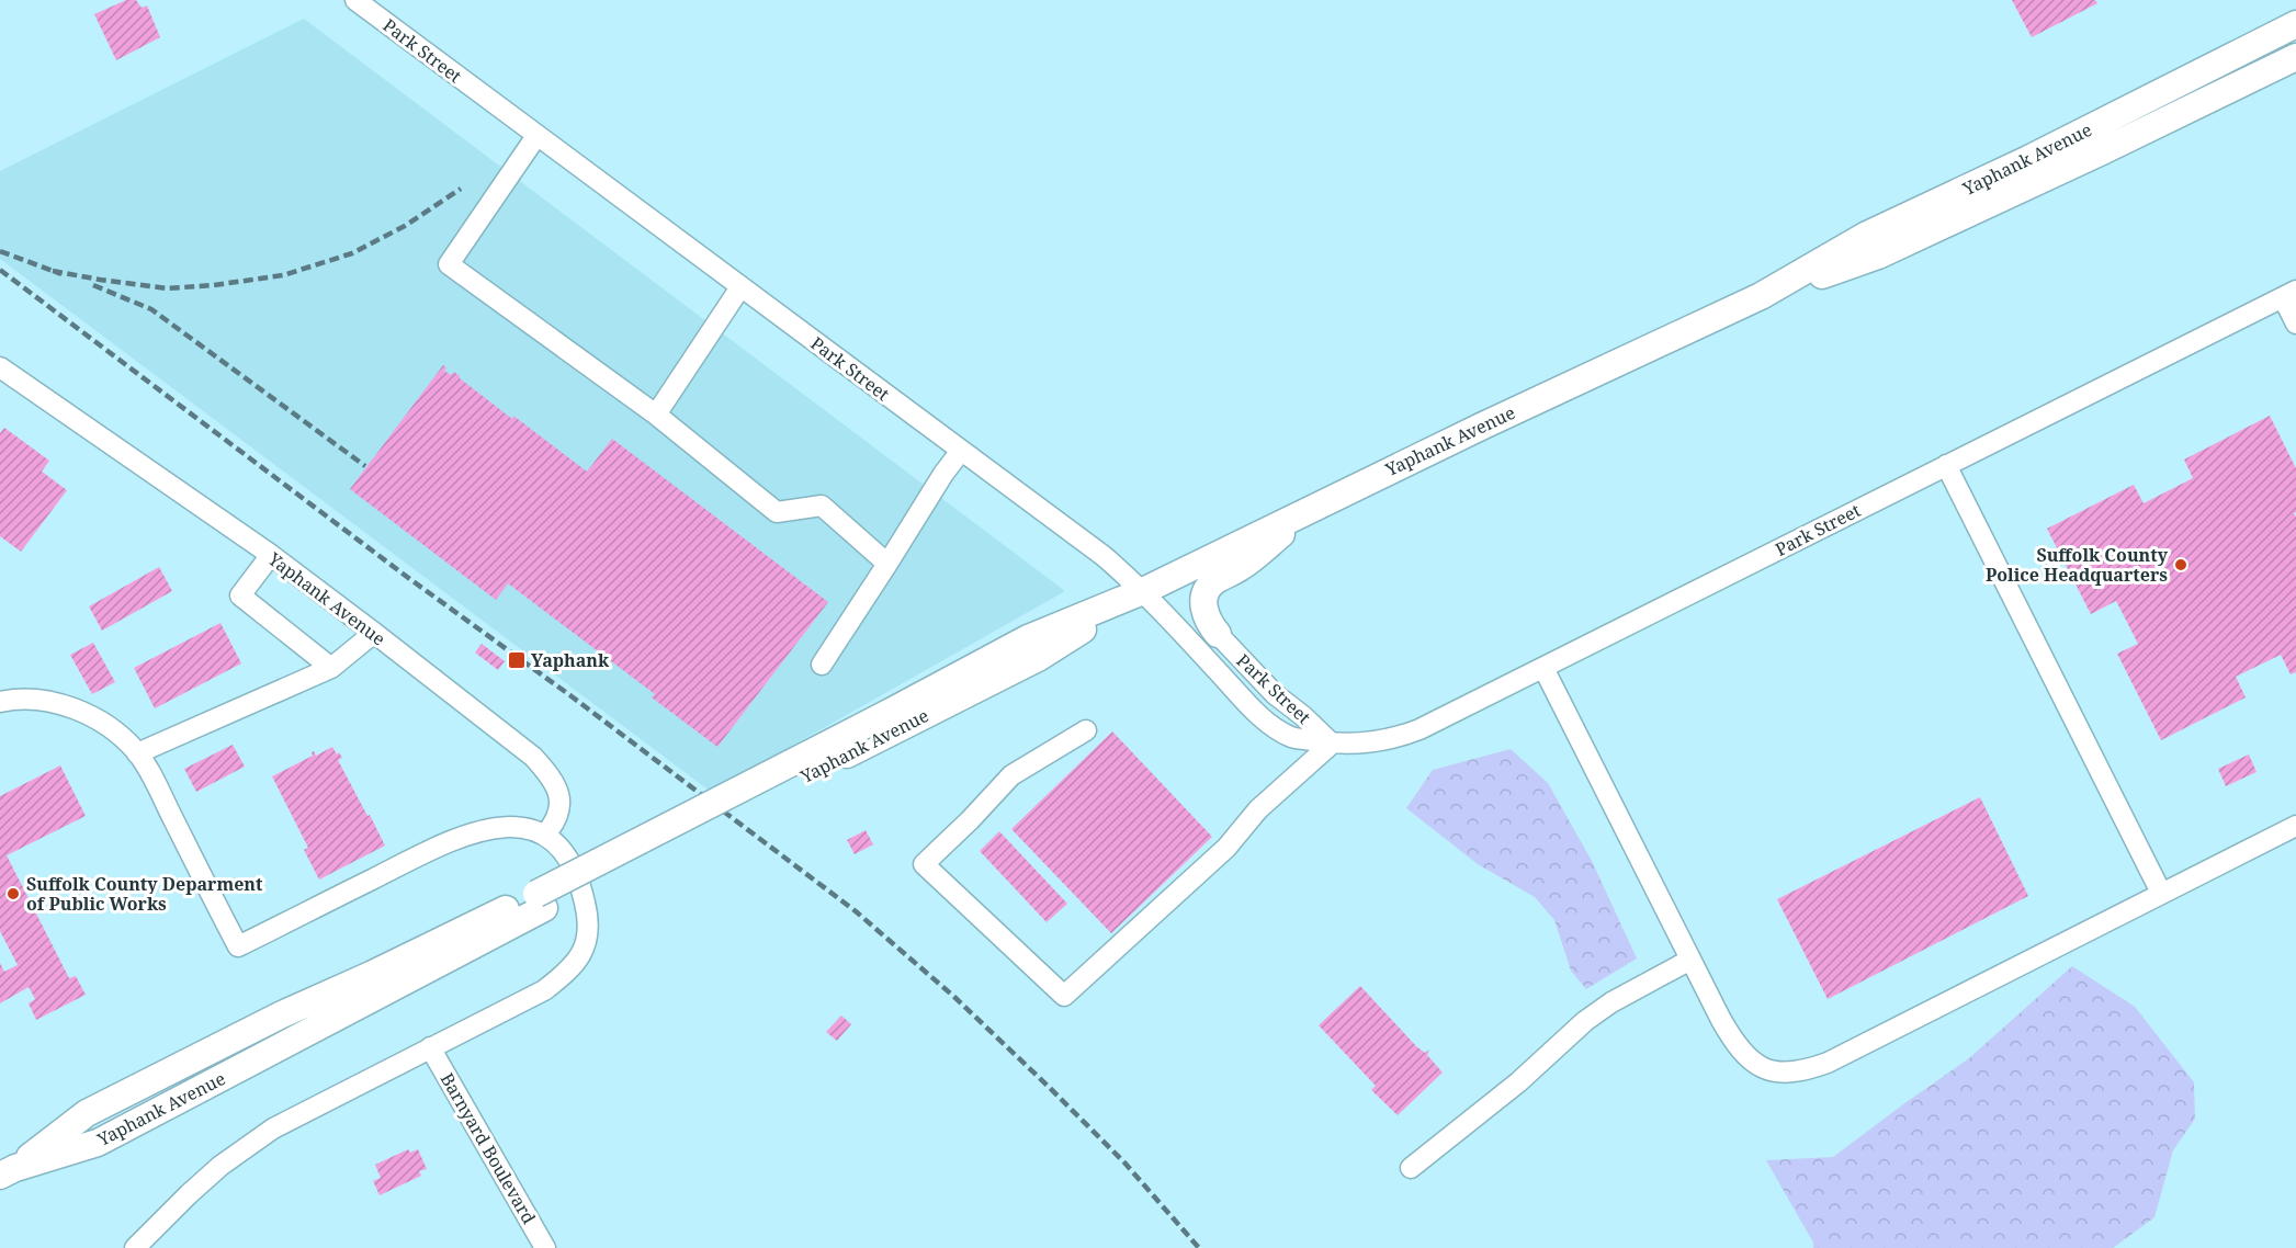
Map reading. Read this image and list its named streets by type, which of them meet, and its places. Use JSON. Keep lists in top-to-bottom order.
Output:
{
  "streets": {
    "main road": ["Yaphank Avenue"],
    "street": ["Park Street", "Barnyard Boulevard"]
  },
  "crossings": [
    ["Park Street", "Yaphank Avenue"]
  ],
  "places": {
    "other": ["Suffolk County Police Headquarters", "Suffolk County Deparment of Public Works"],
    "transit": ["Yaphank"]
  }
}
